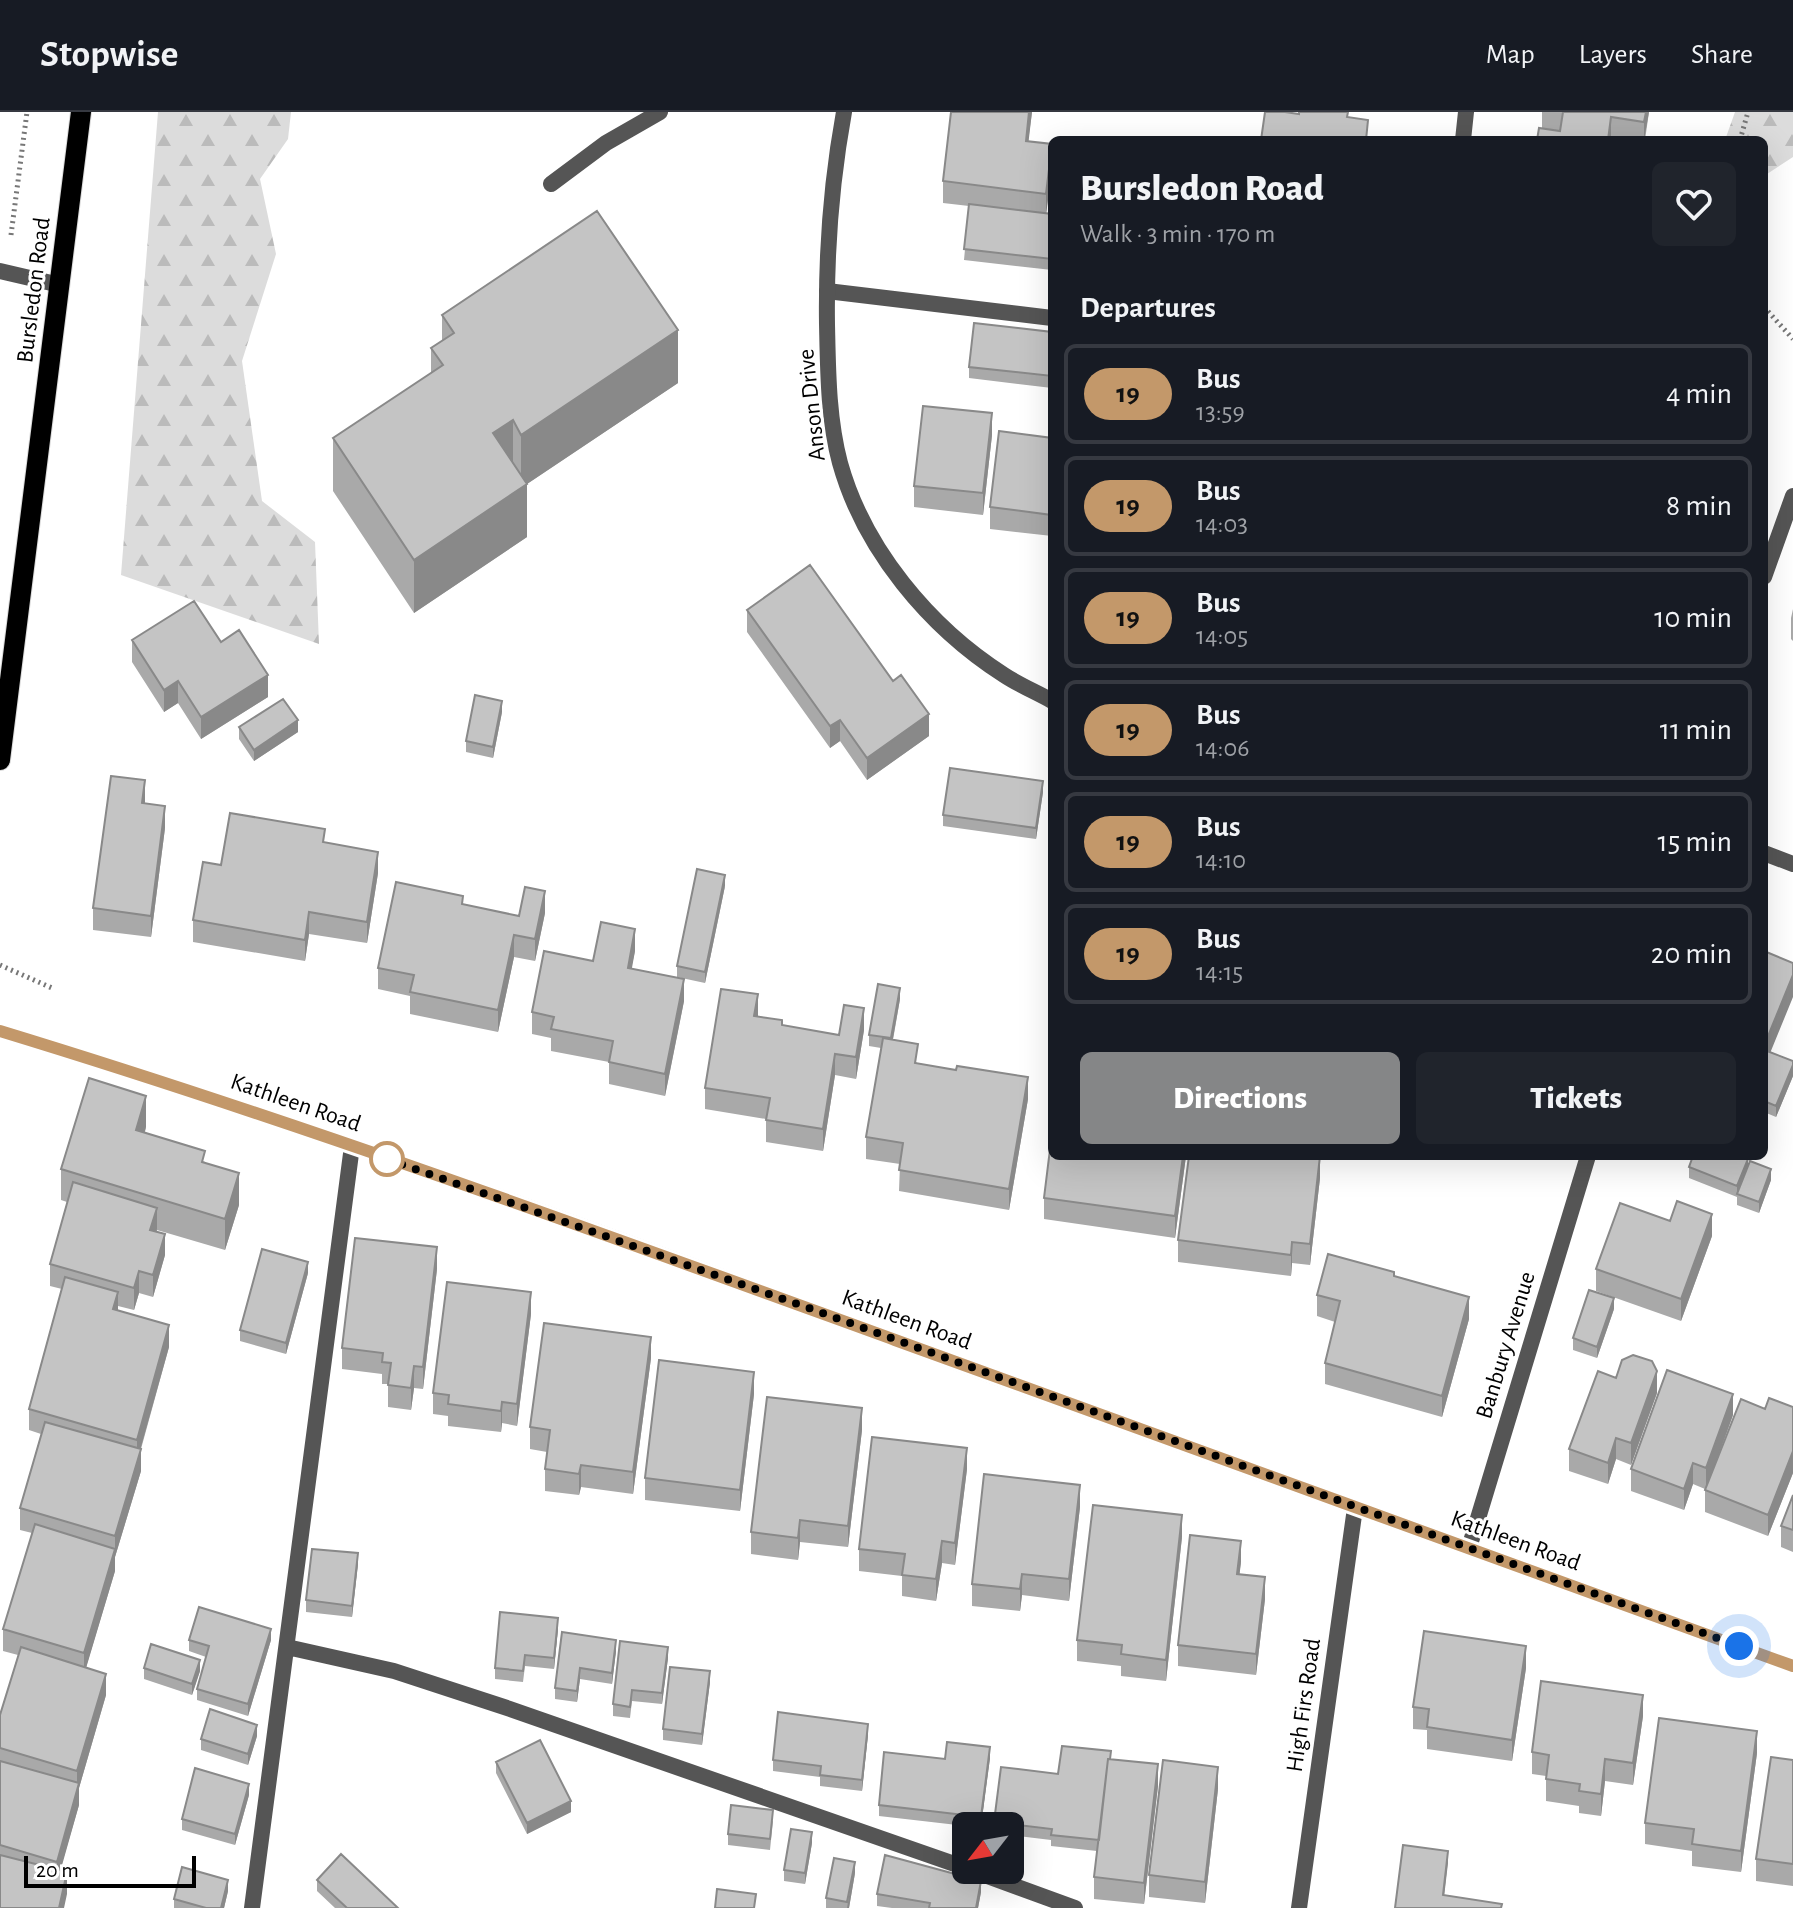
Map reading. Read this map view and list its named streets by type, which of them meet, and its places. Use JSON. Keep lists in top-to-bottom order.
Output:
{
  "streets": {
    "main road": ["Bursledon Road"],
    "street": [
      "Anson Drive",
      "Kathleen Road",
      "Banbury Avenue",
      "High Firs Road"
    ]
  },
  "crossings": [
    ["Kathleen Road", "Banbury Avenue"],
    ["Kathleen Road", "High Firs Road"]
  ],
  "lines": ["bus line 19"],
  "scale_bar": "20 m",
  "north": "bottom left",
  "page": {
    "header": "Stopwise",
    "nav": ["Map", "Layers", "Share"],
    "heading": [
      ["Bursledon Road", "Walk · 3 min · 170 m"],
      "Departures"
    ],
    "list": [
      {
        "mark": "19",
        "name": "Bus",
        "note": "13:59",
        "value": "4 min"
      },
      {
        "mark": "19",
        "name": "Bus",
        "note": "14:03",
        "value": "8 min"
      },
      {
        "mark": "19",
        "name": "Bus",
        "note": "14:05",
        "value": "10 min"
      },
      {
        "mark": "19",
        "name": "Bus",
        "note": "14:06",
        "value": "11 min"
      },
      {
        "mark": "19",
        "name": "Bus",
        "note": "14:10",
        "value": "15 min"
      },
      {
        "mark": "19",
        "name": "Bus",
        "note": "14:15",
        "value": "20 min"
      }
    ],
    "buttons": ["Directions", "Tickets"],
    "scale": "20 m"
  }
}
